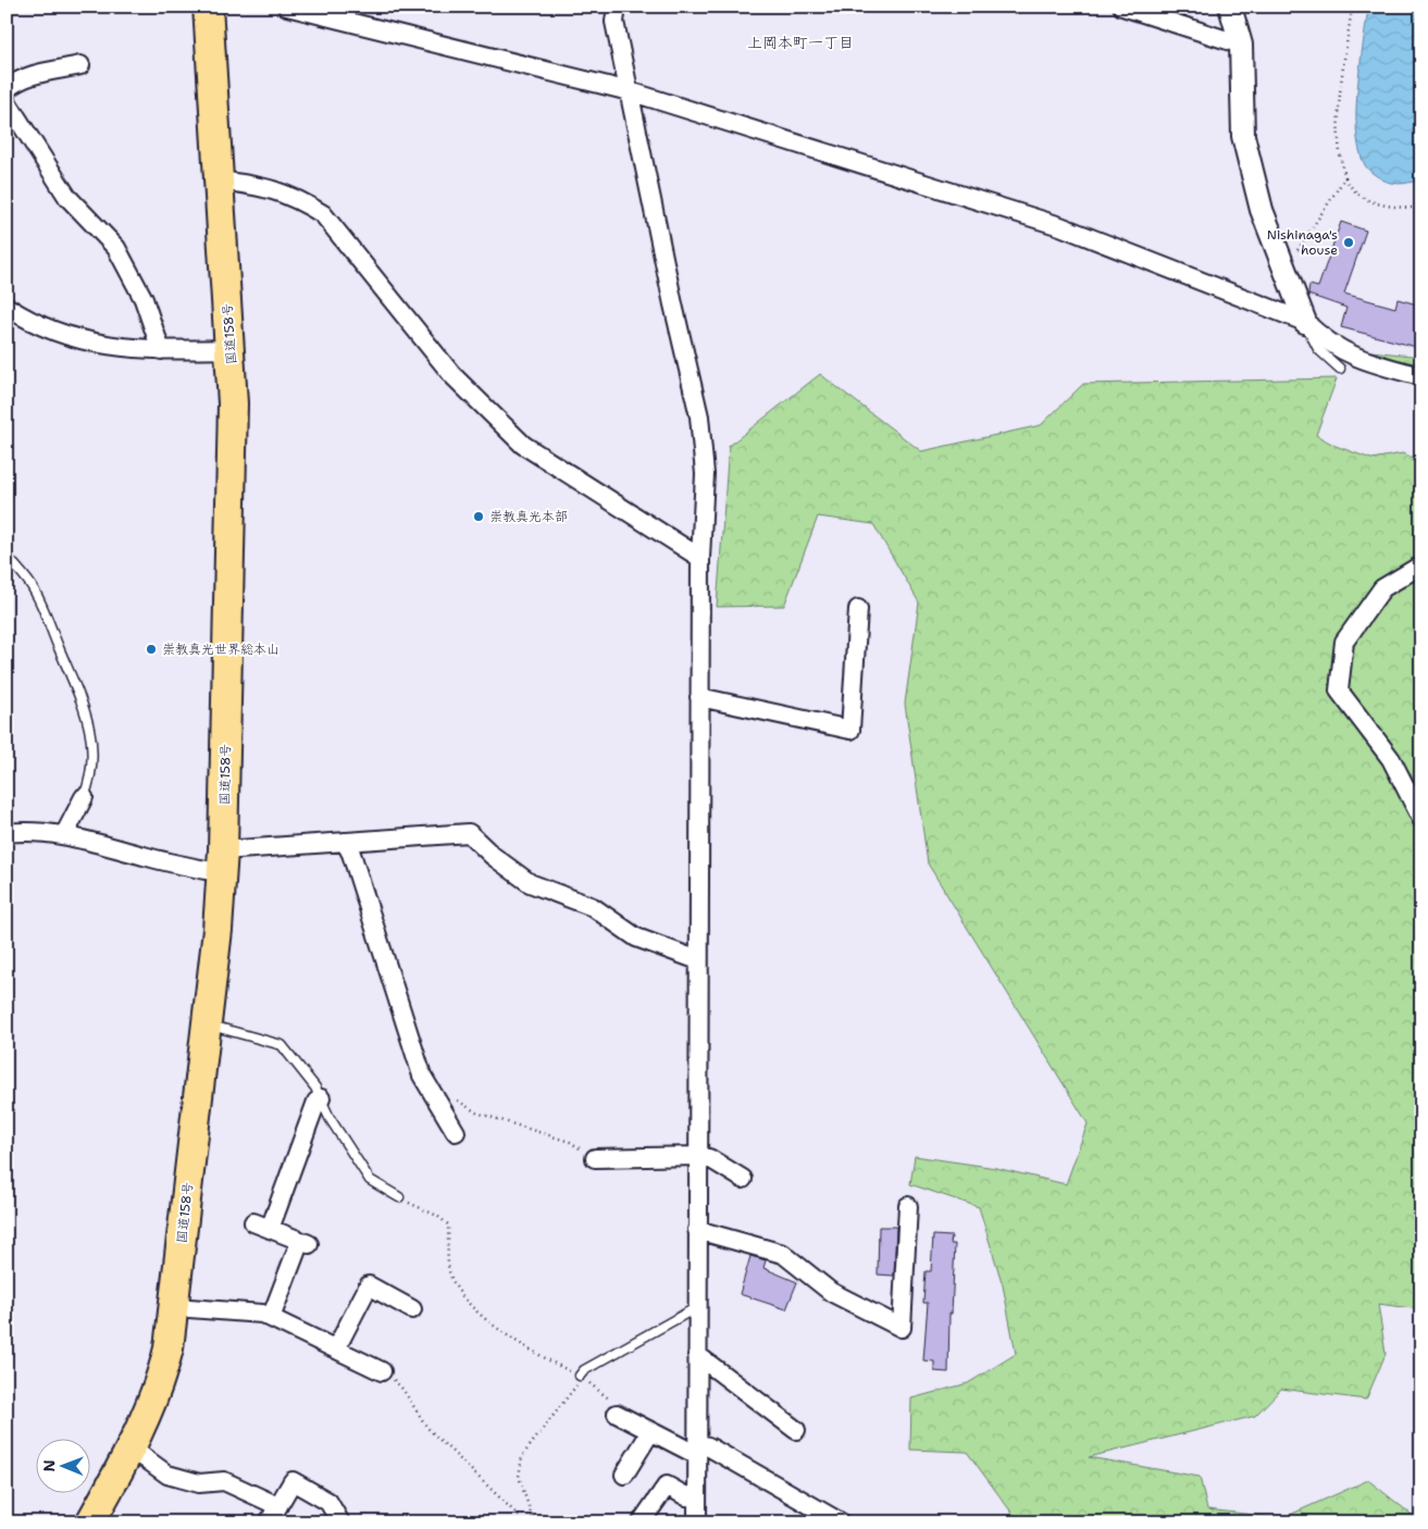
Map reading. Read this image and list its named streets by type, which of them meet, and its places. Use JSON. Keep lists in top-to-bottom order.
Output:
{
  "streets": {
    "highway": ["国道158号"]
  },
  "districts": ["上岡本町一丁目"],
  "places": ["Nishinaga's house", "崇教真光本部", "崇教真光世界総本山"],
  "north": "left"
}
